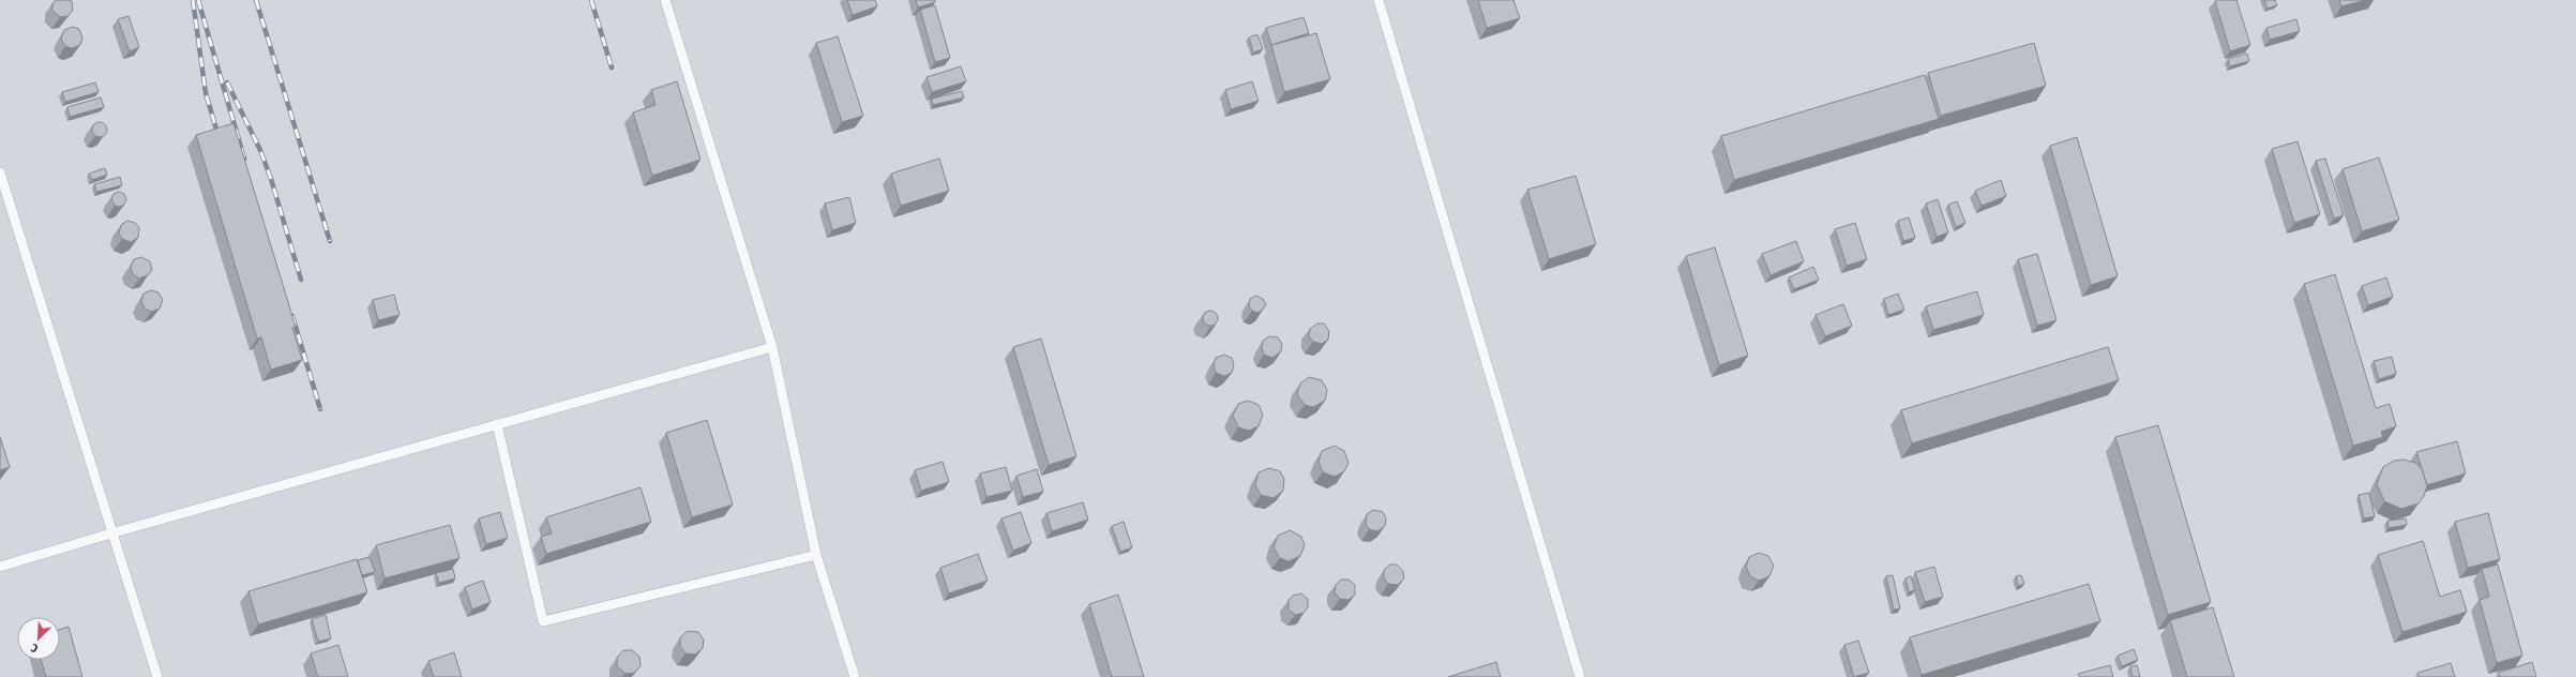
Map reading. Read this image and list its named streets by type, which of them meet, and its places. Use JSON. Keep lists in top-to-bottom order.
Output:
{
  "north": "bottom left"
}
